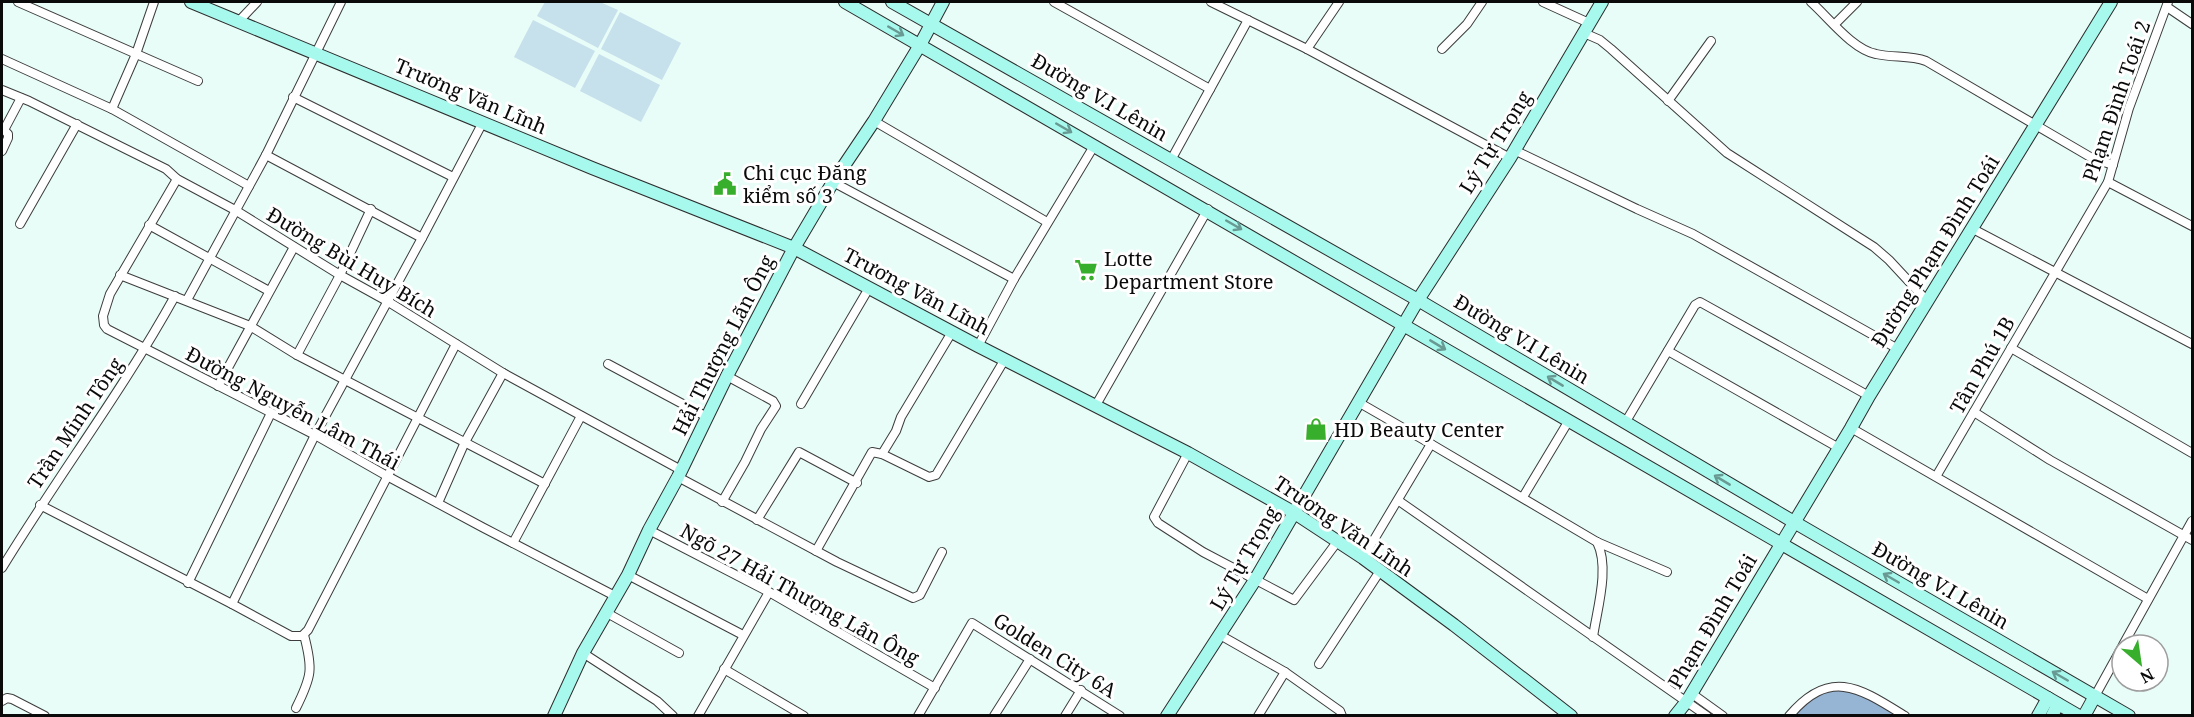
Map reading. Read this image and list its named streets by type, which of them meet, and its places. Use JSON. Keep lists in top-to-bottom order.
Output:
{
  "streets": {
    "street": [
      "Trương Văn Lĩnh",
      "Đường V.I Lênin",
      "Phạm Đình Toái 2",
      "Lý Tự Trọng",
      "Đường Phạm Đình Toái",
      "Đường Bùi Huy Bích",
      "Hải Thượng Lãn Ông",
      "Tân Phú 1B",
      "Đường Nguyễn Lâm Thái",
      "Trần Minh Tông",
      "Ngõ 27 Hải Thượng Lãn Ông",
      "Phạm Đình Toái",
      "Golden City 6A"
    ]
  },
  "crossings": [
    ["Trương Văn Lĩnh", "Lý Tự Trọng"],
    ["Trương Văn Lĩnh", "Hải Thượng Lãn Ông"],
    ["Đường V.I Lênin", "Lý Tự Trọng"],
    ["Đường V.I Lênin", "Đường Phạm Đình Toái"],
    ["Đường V.I Lênin", "Hải Thượng Lãn Ông"],
    ["Đường V.I Lênin", "Phạm Đình Toái"],
    ["Phạm Đình Toái 2", "Tân Phú 1B"],
    ["Đường Phạm Đình Toái", "Phạm Đình Toái"],
    ["Đường Bùi Huy Bích", "Hải Thượng Lãn Ông"],
    ["Đường Bùi Huy Bích", "Đường Nguyễn Lâm Thái"],
    ["Hải Thượng Lãn Ông", "Đường Nguyễn Lâm Thái"],
    ["Hải Thượng Lãn Ông", "Ngõ 27 Hải Thượng Lãn Ông"],
    ["Đường Nguyễn Lâm Thái", "Trần Minh Tông"],
    ["Ngõ 27 Hải Thượng Lãn Ông", "Golden City 6A"]
  ],
  "places": {
    "public building": ["Chi cục Đăng kiểm số 3"],
    "supermarket": ["Lotte Department Store"],
    "shop": ["HD Beauty Center"]
  },
  "north": "bottom right"
}
